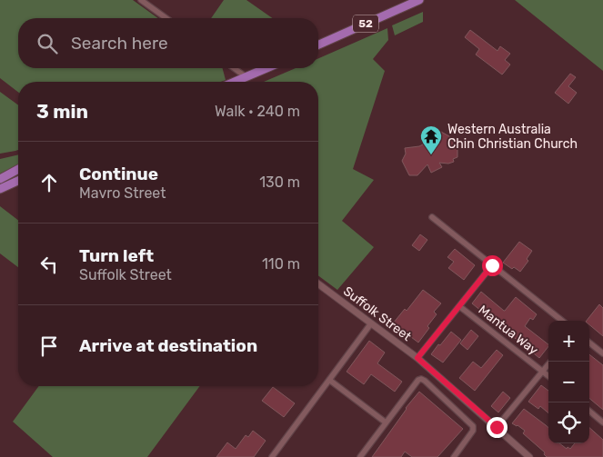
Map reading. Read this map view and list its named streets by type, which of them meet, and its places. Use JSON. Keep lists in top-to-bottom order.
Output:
{
  "streets": {
    "main road": ["52"],
    "street": ["Suffolk Street", "Mantua Way"]
  },
  "places": {
    "temple": ["Western Australia Chin Christian Church"]
  },
  "page": {
    "search": "Search here",
    "heading": ["3 min", "Walk · 240 m"],
    "list": [
      ["Continue", "Mavro Street", "130 m"],
      ["Turn left", "Suffolk Street", "110 m"],
      "Arrive at destination"
    ],
    "map_buttons": ["+", "−"]
  }
}
